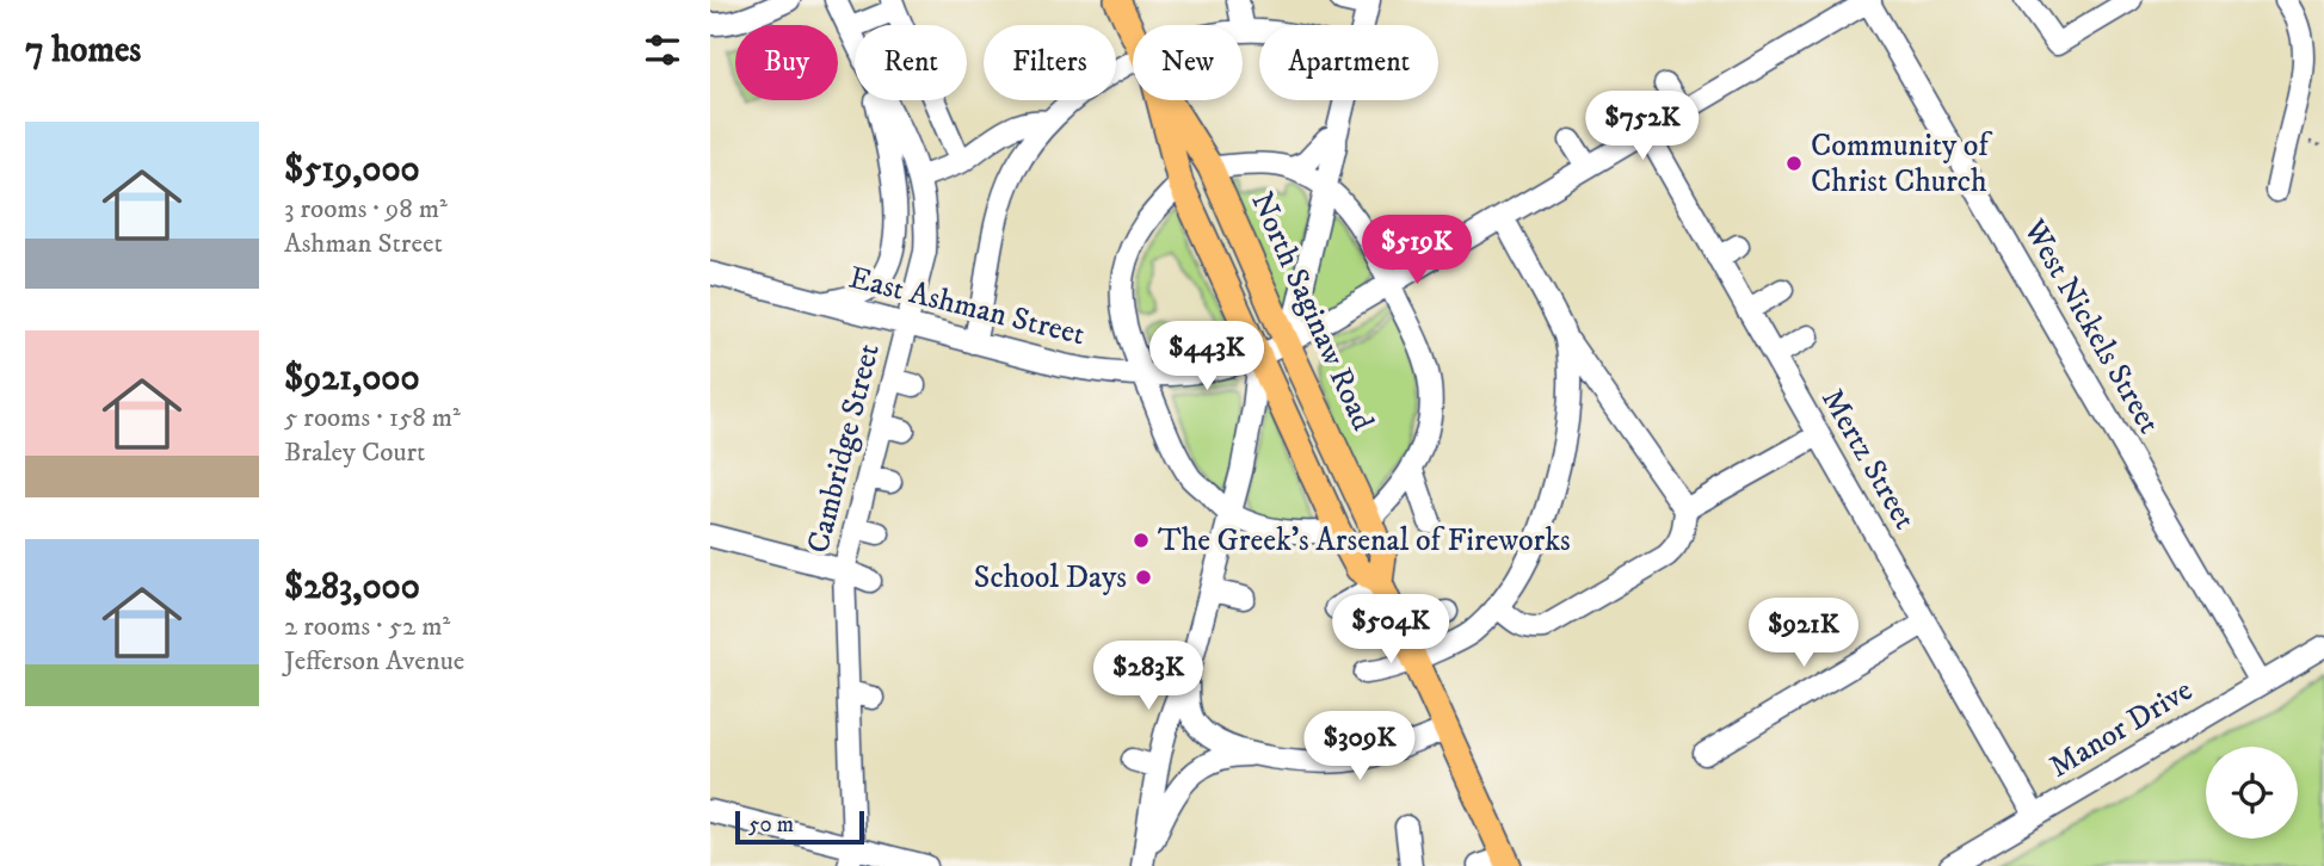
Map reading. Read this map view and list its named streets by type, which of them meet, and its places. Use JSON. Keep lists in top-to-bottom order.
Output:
{
  "streets": {
    "main road": ["North Saginaw Road"],
    "street": [
      "East Ashman Street",
      "West Nickels Street",
      "Cambridge Street",
      "Mertz Street",
      "Manor Drive"
    ]
  },
  "crossings": [
    ["East Ashman Street", "North Saginaw Road"],
    ["East Ashman Street", "West Nickels Street"],
    ["East Ashman Street", "Cambridge Street"],
    ["East Ashman Street", "Mertz Street"],
    ["West Nickels Street", "Manor Drive"],
    ["Mertz Street", "Manor Drive"]
  ],
  "places": ["Community of Christ Church", "The Greek's Arsenal of Fireworks", "School Days"],
  "scale_bar": "50 m",
  "page": {
    "heading": "7 homes",
    "chip": [
      "Buy",
      "Rent",
      "Filters",
      "New",
      "Apartment"
    ],
    "price": [
      "$752K",
      "$519K",
      "$443K",
      "$504K",
      "$921K",
      "$283K",
      "$309K"
    ],
    "list": [
      {
        "name": "$519,000",
        "note": "3 rooms · 98 m² · Ashman Street"
      },
      {
        "name": "$921,000",
        "note": "5 rooms · 158 m² · Braley Court"
      },
      {
        "name": "$283,000",
        "note": "2 rooms · 52 m² · Jefferson Avenue"
      }
    ],
    "scale": "50 m"
  }
}
